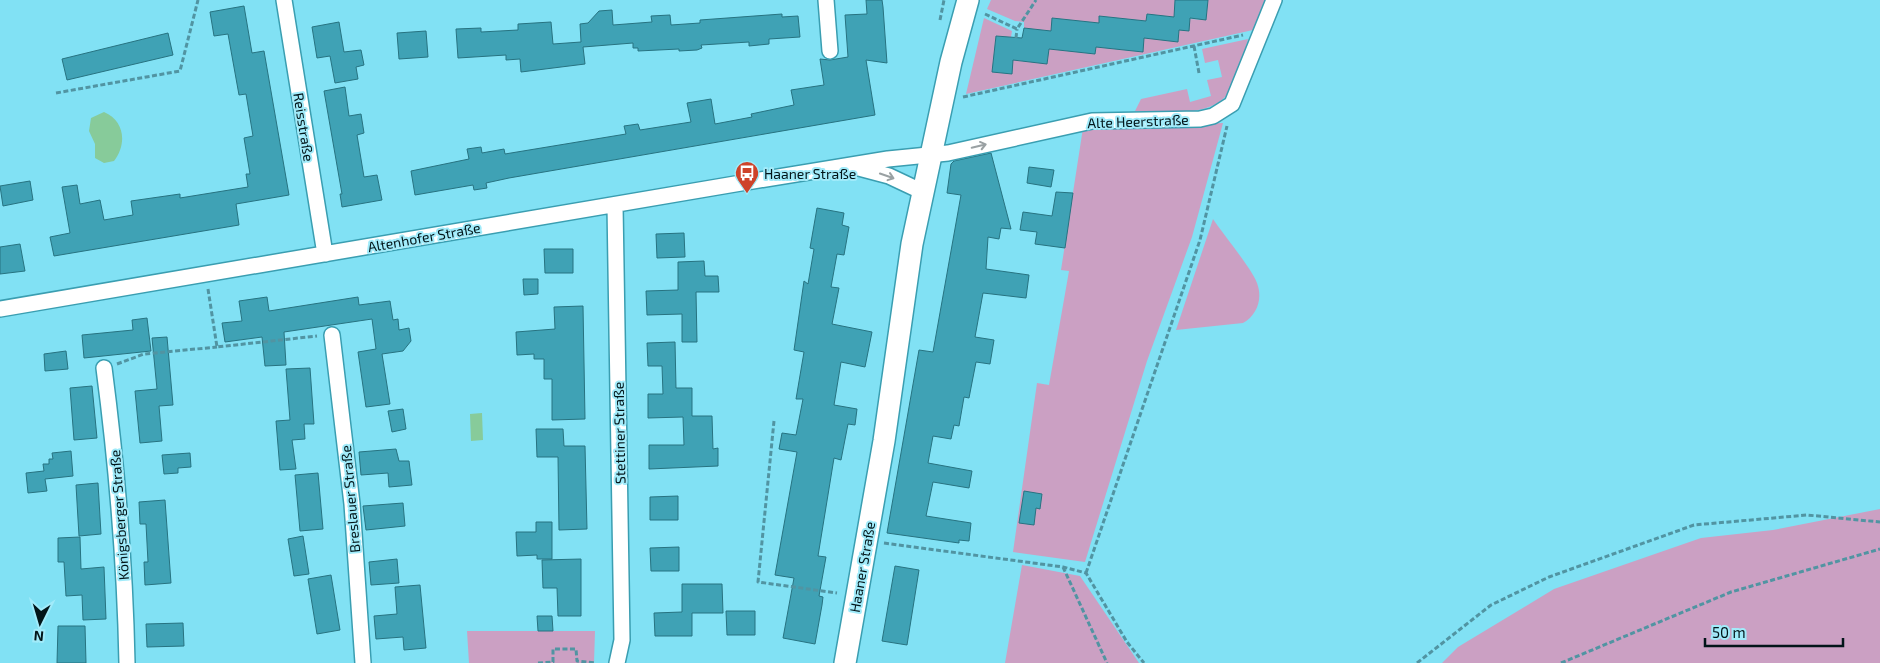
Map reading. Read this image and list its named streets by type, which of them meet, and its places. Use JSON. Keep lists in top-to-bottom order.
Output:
{
  "streets": {
    "main road": ["Haaner Straße"],
    "street": [
      "Alte Heerstraße",
      "Reisstraße",
      "Altenhofer Straße",
      "Stettiner Straße",
      "Breslauer Straße",
      "Königsberger Straße"
    ]
  },
  "crossings": [
    ["Alte Heerstraße", "Altenhofer Straße"],
    ["Alte Heerstraße", "Haaner Straße"],
    ["Reisstraße", "Altenhofer Straße"],
    ["Altenhofer Straße", "Stettiner Straße"],
    ["Altenhofer Straße", "Haaner Straße"]
  ],
  "one_way": ["Alte Heerstraße"],
  "places": {
    "bus stop": ["Haaner Straße"]
  },
  "scale_bar": "50 m",
  "north": "bottom"
}
